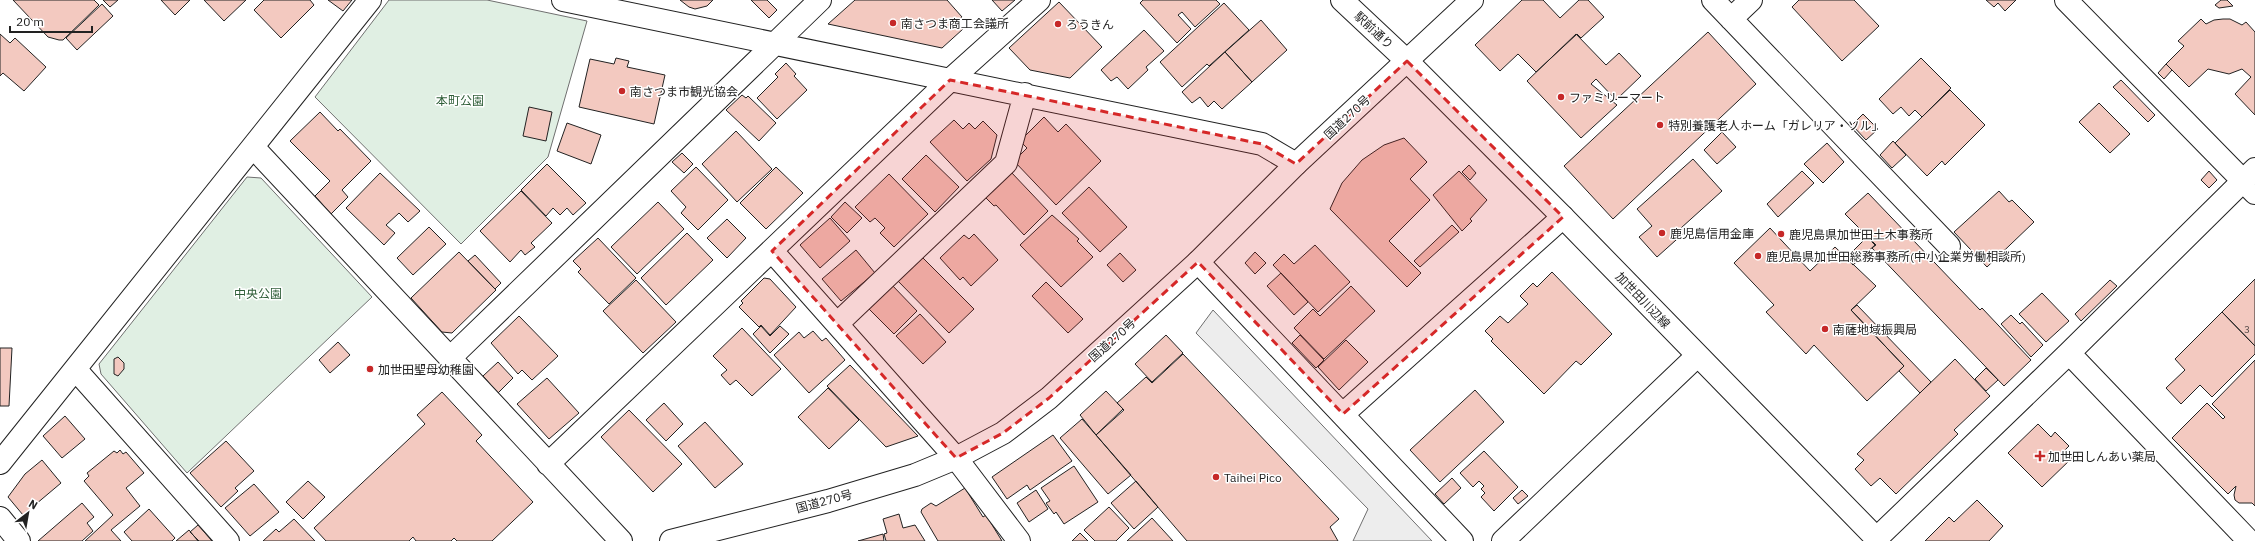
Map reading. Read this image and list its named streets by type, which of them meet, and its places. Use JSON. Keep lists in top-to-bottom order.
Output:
{
  "streets": {
    "main road": ["駅前通り", "国道270号", "加世田川辺線"]
  },
  "crossings": [
    ["駅前通り", "国道270号"],
    ["駅前通り", "加世田川辺線"],
    ["国道270号", "加世田川辺線"]
  ],
  "parks": ["本町公園", "中央公園"],
  "places": {
    "other": [
      "南さつま商工会議所",
      "ろうきん",
      "南さつま市観光協会",
      "ファミリーマート",
      "特別養護老人ホーム「ガレリア・ソル」",
      "鹿児島信用金庫",
      "鹿児島県加世田土木事務所",
      "鹿児島県加世田総務事務所(中小企業労働相談所)",
      "南薩地域振興局",
      "加世田聖母幼稚園",
      "Taihei Pico"
    ],
    "health": ["加世田しんあい薬局"]
  },
  "house_numbers": ["3"],
  "scale_bar": "20 m",
  "north": "top right"
}
